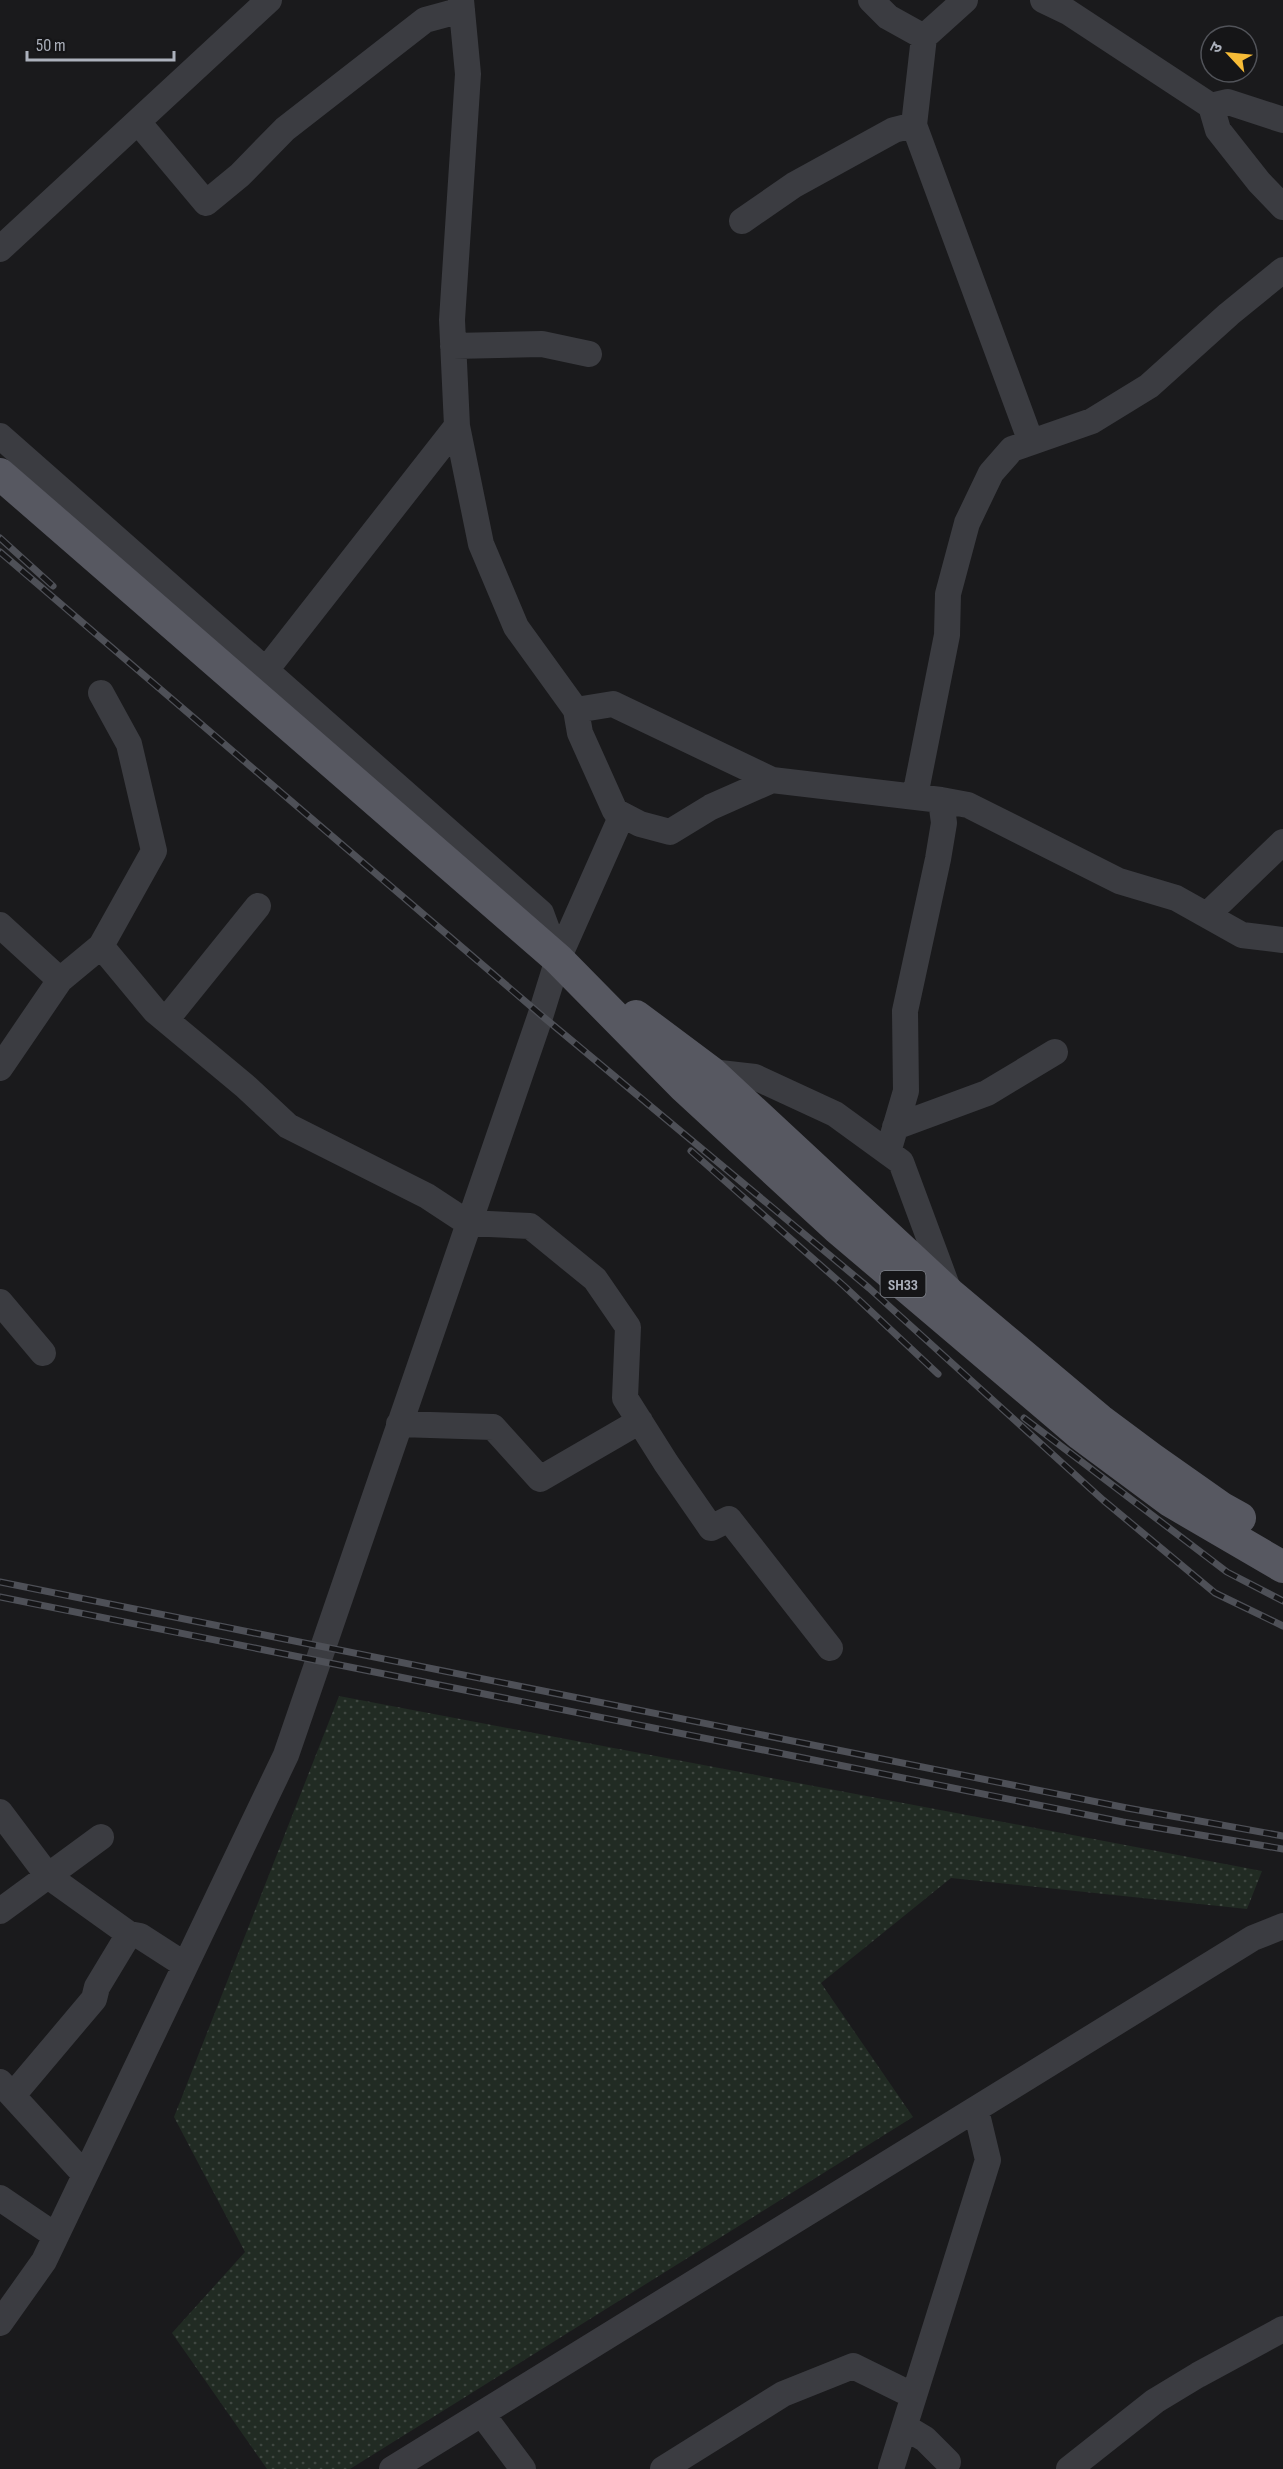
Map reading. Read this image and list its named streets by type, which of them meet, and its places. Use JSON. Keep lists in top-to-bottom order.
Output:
{
  "streets": {
    "main road": ["SH33"]
  },
  "scale_bar": "50 m",
  "north": "top left"
}
